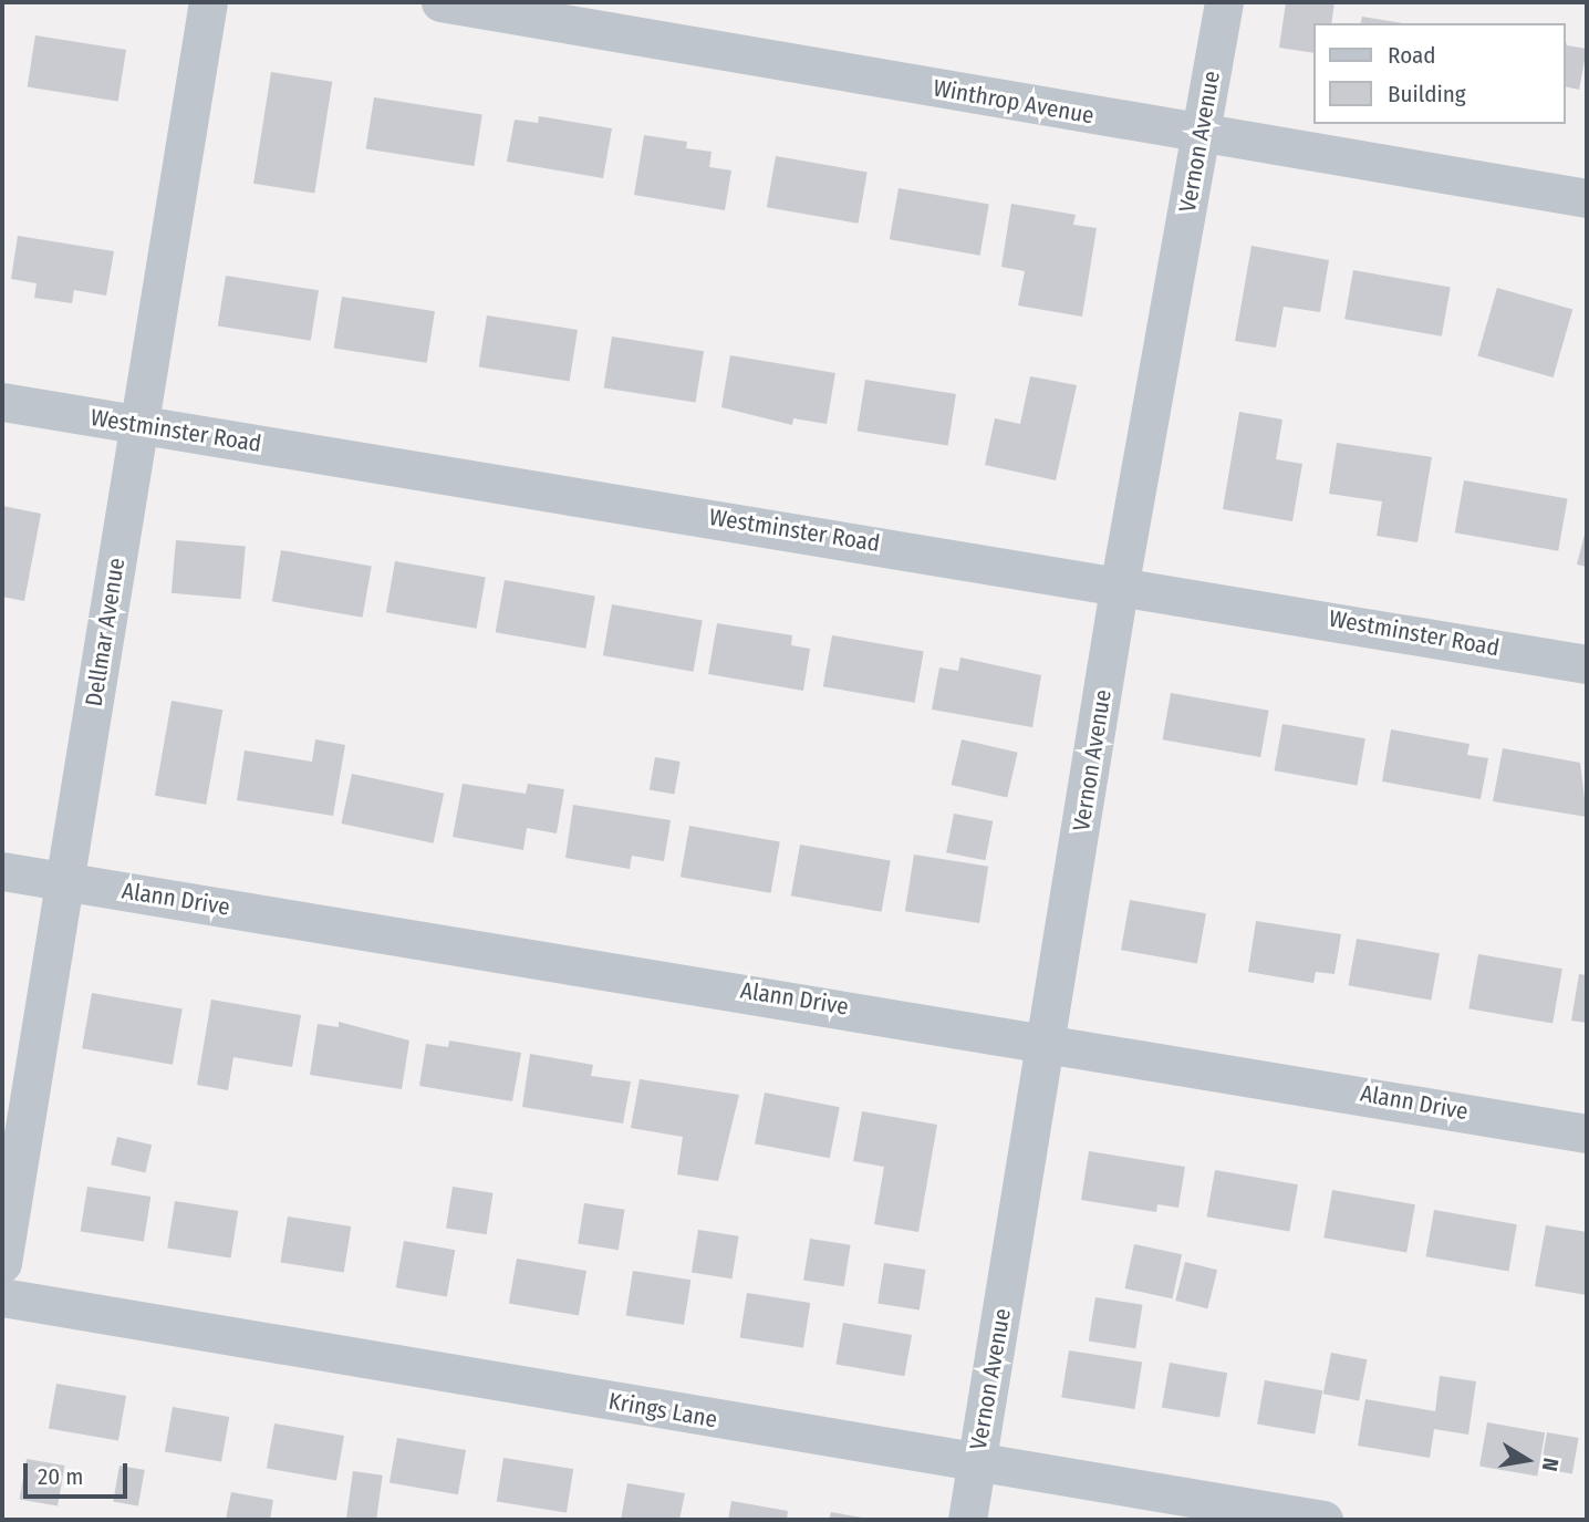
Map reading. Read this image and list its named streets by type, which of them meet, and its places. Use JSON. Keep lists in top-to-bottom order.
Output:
{
  "streets": {
    "street": [
      "Winthrop Avenue",
      "Vernon Avenue",
      "Westminster Road",
      "Dellmar Avenue",
      "Alann Drive",
      "Krings Lane"
    ]
  },
  "crossings": [
    ["Winthrop Avenue", "Vernon Avenue"],
    ["Vernon Avenue", "Westminster Road"],
    ["Vernon Avenue", "Alann Drive"],
    ["Vernon Avenue", "Krings Lane"],
    ["Westminster Road", "Dellmar Avenue"],
    ["Dellmar Avenue", "Alann Drive"]
  ],
  "legend": ["Road", "Building"],
  "scale_bar": "20 m",
  "north": "right"
}
